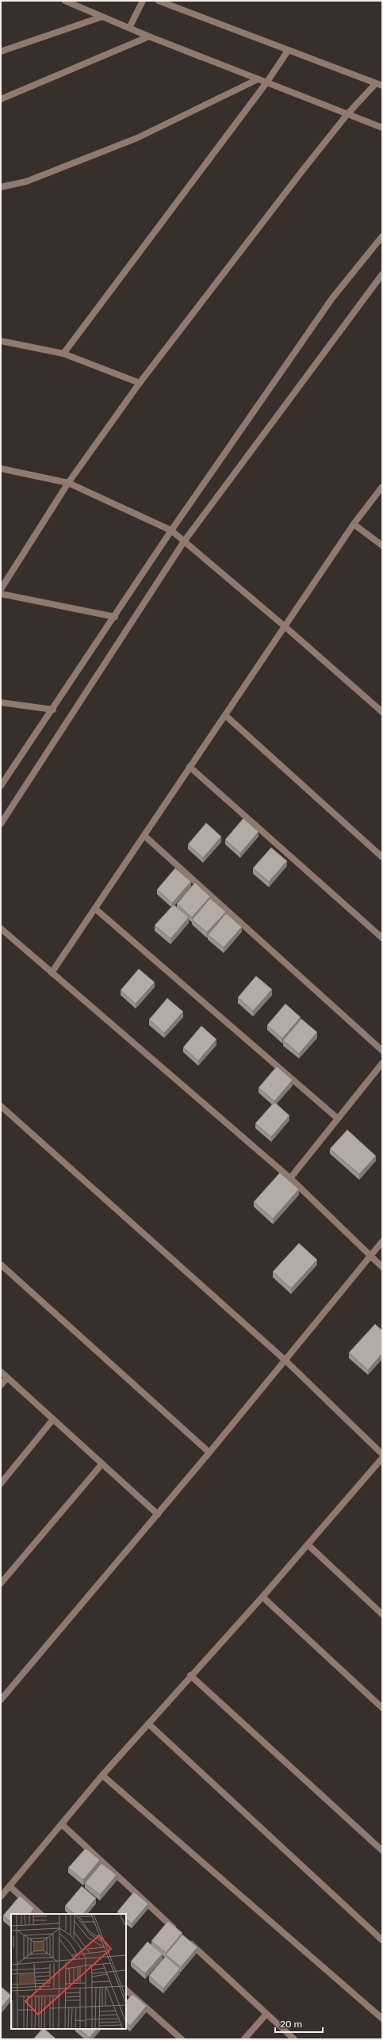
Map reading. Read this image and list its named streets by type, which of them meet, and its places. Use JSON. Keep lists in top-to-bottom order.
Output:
{
  "scale_bar": "20 m"
}
